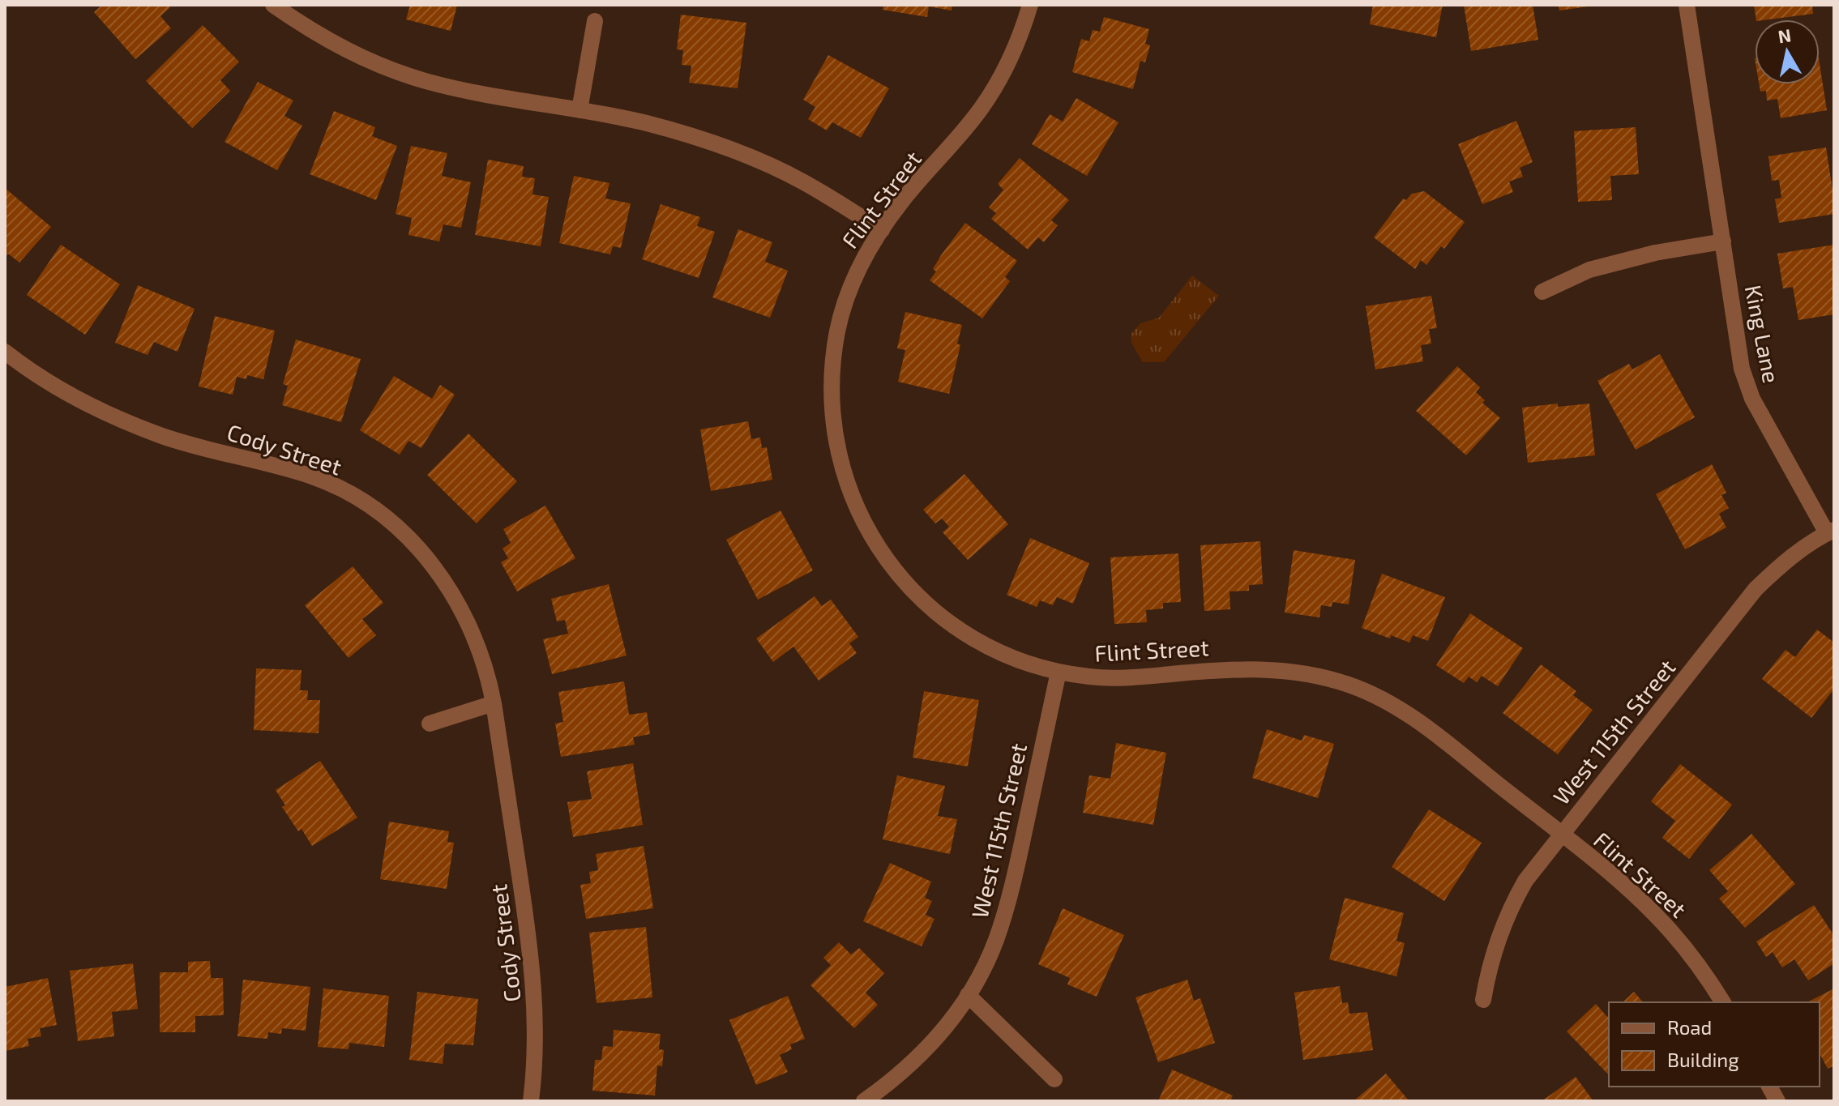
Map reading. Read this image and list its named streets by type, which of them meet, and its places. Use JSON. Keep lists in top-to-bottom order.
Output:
{
  "streets": {
    "street": [
      "Flint Street",
      "King Lane",
      "Cody Street",
      "West 115th Street"
    ]
  },
  "crossings": [
    ["Flint Street", "West 115th Street"],
    ["King Lane", "West 115th Street"]
  ],
  "legend": ["Road", "Building"],
  "north": "top"
}
